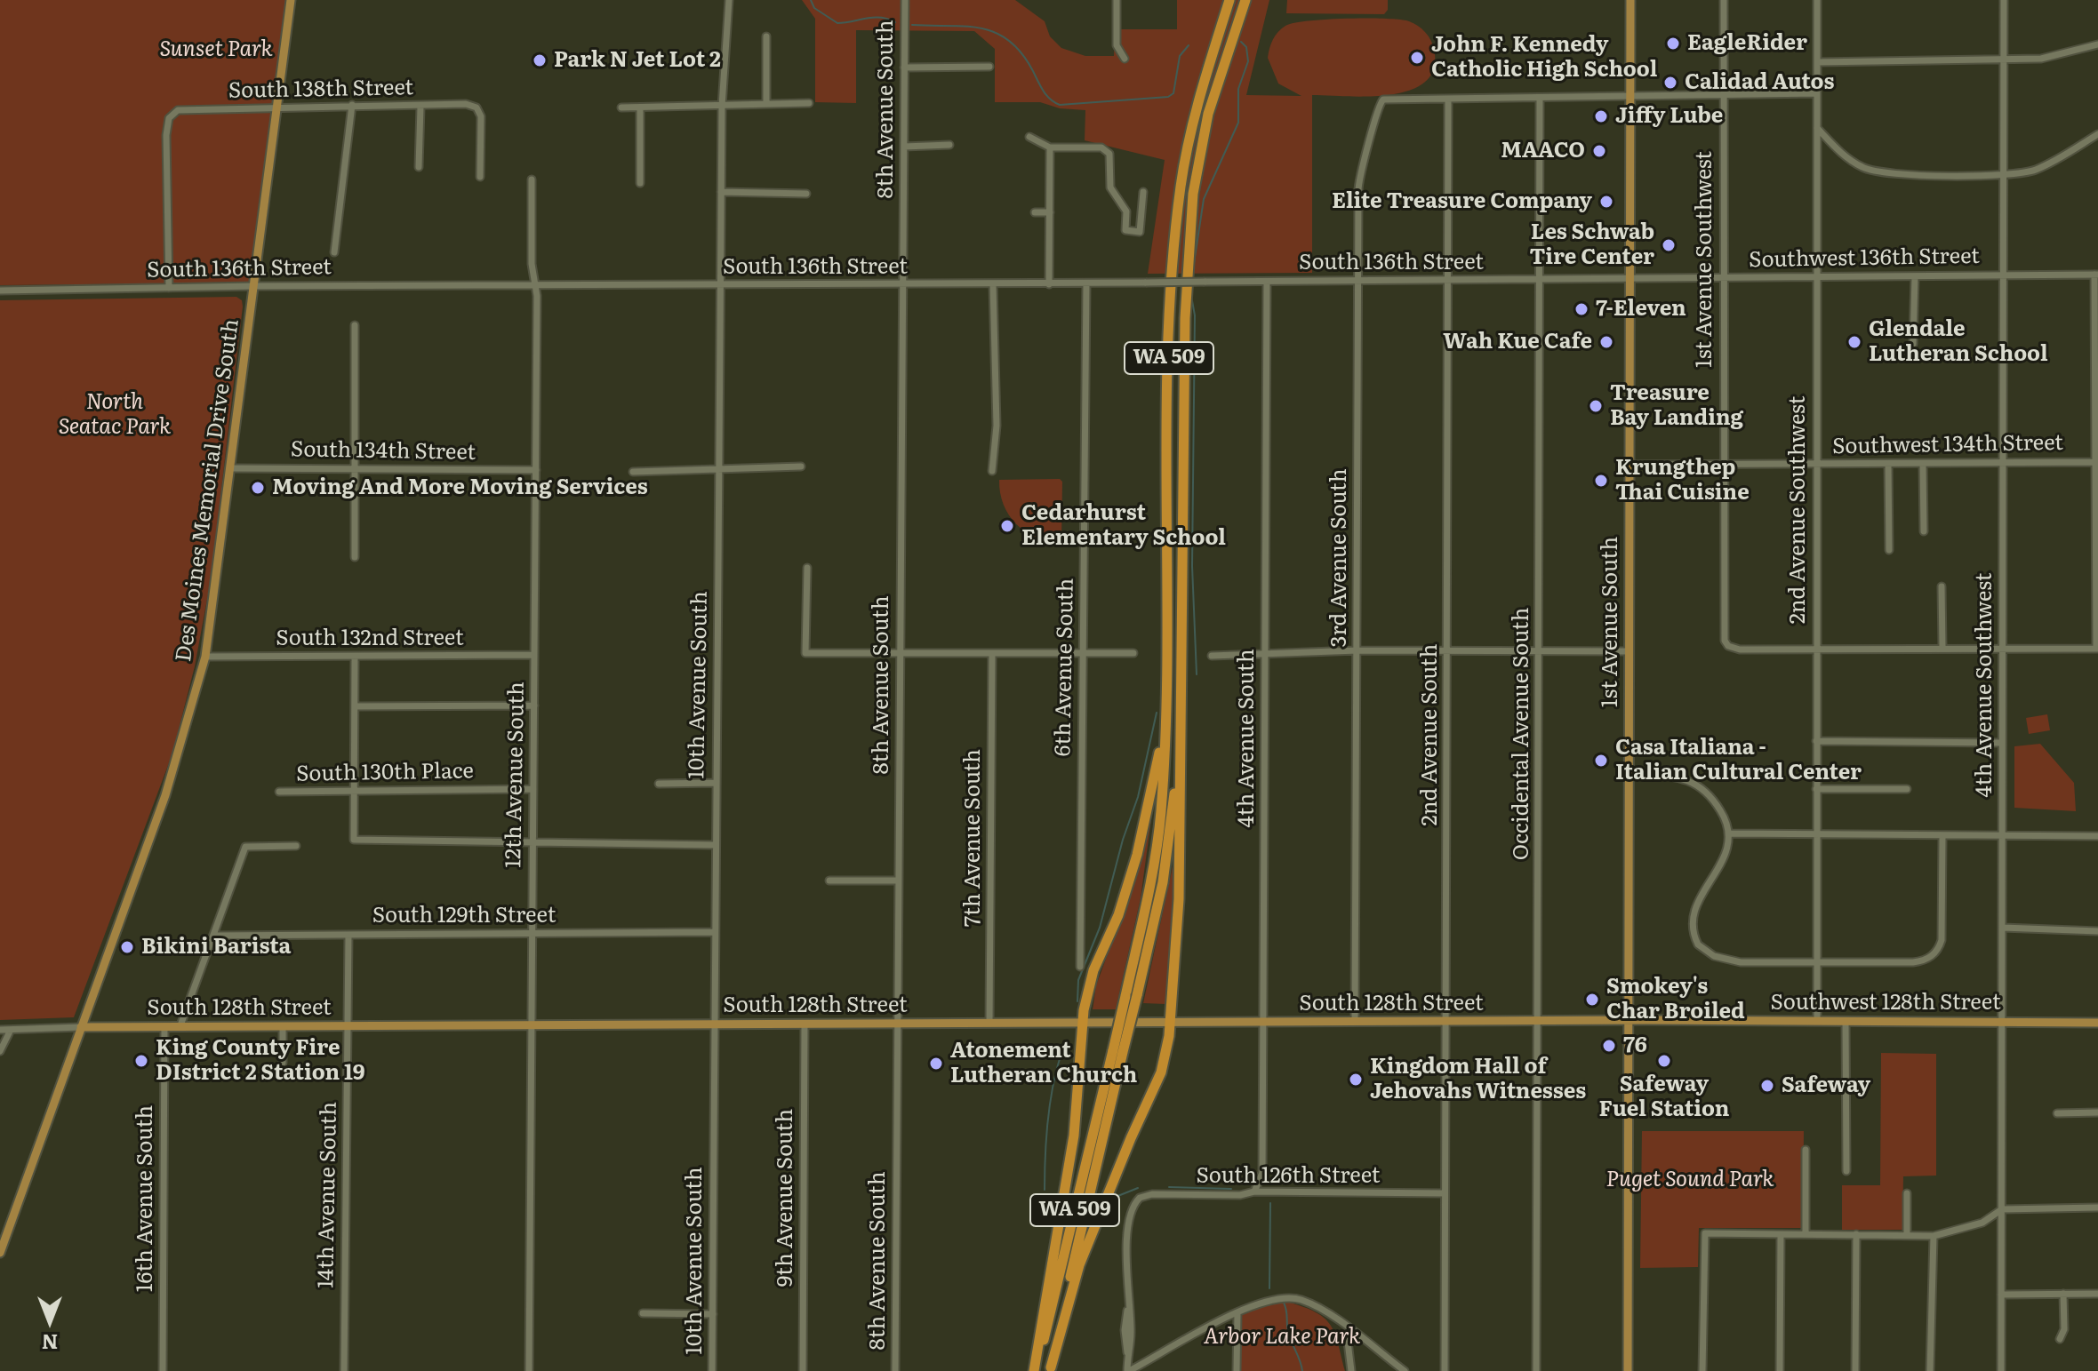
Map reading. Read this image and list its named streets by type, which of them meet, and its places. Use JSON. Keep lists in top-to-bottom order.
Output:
{
  "streets": {
    "highway": ["WA 509"],
    "main road": [
      "Des Moines Memorial Drive South",
      "1st Avenue South",
      "Southwest 128th Street",
      "South 128th Street"
    ],
    "street": [
      "South 138th Street",
      "8th Avenue South",
      "Southwest 136th Street",
      "1st Avenue Southwest",
      "South 136th Street",
      "Southwest 134th Street",
      "South 134th Street",
      "2nd Avenue Southwest",
      "3rd Avenue South",
      "South 132nd Street",
      "6th Avenue South",
      "10th Avenue South",
      "4th Avenue Southwest",
      "Occidental Avenue South",
      "2nd Avenue South",
      "4th Avenue South",
      "South 130th Place",
      "12th Avenue South",
      "7th Avenue South",
      "South 129th Street",
      "South 126th Street",
      "14th Avenue South",
      "9th Avenue South",
      "16th Avenue South"
    ]
  },
  "crossings": [
    ["South 138th Street", "South 136th Street"],
    ["South 138th Street", "Des Moines Memorial Drive South"],
    ["8th Avenue South", "South 136th Street"],
    ["8th Avenue South", "South 128th Street"],
    ["Southwest 136th Street", "1st Avenue Southwest"],
    ["Southwest 136th Street", "South 136th Street"],
    ["Southwest 136th Street", "2nd Avenue Southwest"],
    ["Southwest 136th Street", "1st Avenue South"],
    ["Southwest 136th Street", "4th Avenue Southwest"],
    ["1st Avenue Southwest", "Southwest 134th Street"],
    ["1st Avenue Southwest", "2nd Avenue Southwest"],
    ["South 136th Street", "Des Moines Memorial Drive South"],
    ["South 136th Street", "3rd Avenue South"],
    ["South 136th Street", "1st Avenue South"],
    ["South 136th Street", "6th Avenue South"],
    ["South 136th Street", "10th Avenue South"],
    ["South 136th Street", "Occidental Avenue South"],
    ["South 136th Street", "2nd Avenue South"],
    ["South 136th Street", "4th Avenue South"],
    ["South 136th Street", "12th Avenue South"],
    ["Southwest 134th Street", "2nd Avenue Southwest"],
    ["Southwest 134th Street", "1st Avenue South"],
    ["Southwest 134th Street", "4th Avenue Southwest"],
    ["South 134th Street", "Des Moines Memorial Drive South"],
    ["South 134th Street", "12th Avenue South"],
    ["Des Moines Memorial Drive South", "South 132nd Street"],
    ["Des Moines Memorial Drive South", "South 128th Street"],
    ["2nd Avenue Southwest", "Southwest 128th Street"],
    ["3rd Avenue South", "2nd Avenue South"],
    ["3rd Avenue South", "South 128th Street"],
    ["1st Avenue South", "Southwest 128th Street"],
    ["1st Avenue South", "South 128th Street"],
    ["South 132nd Street", "12th Avenue South"],
    ["10th Avenue South", "South 129th Street"],
    ["10th Avenue South", "South 128th Street"],
    ["4th Avenue Southwest", "Southwest 128th Street"],
    ["Occidental Avenue South", "South 128th Street"],
    ["2nd Avenue South", "South 128th Street"],
    ["2nd Avenue South", "South 126th Street"],
    ["4th Avenue South", "South 128th Street"],
    ["4th Avenue South", "South 126th Street"],
    ["South 130th Place", "12th Avenue South"],
    ["12th Avenue South", "South 129th Street"],
    ["12th Avenue South", "South 128th Street"],
    ["7th Avenue South", "South 128th Street"],
    ["South 129th Street", "14th Avenue South"],
    ["Southwest 128th Street", "South 128th Street"],
    ["South 128th Street", "14th Avenue South"],
    ["South 128th Street", "9th Avenue South"],
    ["South 128th Street", "16th Avenue South"]
  ],
  "parks": [
    "Sunset Park",
    "North Seatac Park",
    "Puget Sound Park",
    "Arbor Lake Park"
  ],
  "places": [
    "EagleRider",
    "John F. Kennedy Catholic High School",
    "Park N Jet Lot 2",
    "Calidad Autos",
    "Jiffy Lube",
    "MAACO",
    "Elite Treasure Company",
    "Les Schwab Tire Center",
    "7-Eleven",
    "Wah Kue Cafe",
    "Glendale Lutheran School",
    "Treasure Bay Landing",
    "Krungthep Thai Cuisine",
    "Moving And More Moving Services",
    "Cedarhurst Elementary School",
    "Casa Italiana - Italian Cultural Center",
    "Bikini Barista",
    "Smokey's Char Broiled",
    "76",
    "King County Fire DIstrict 2 Station 19",
    "Safeway Fuel Station",
    "Atonement Lutheran Church",
    "Kingdom Hall of Jehovahs Witnesses",
    "Safeway"
  ],
  "north": "bottom"
}
